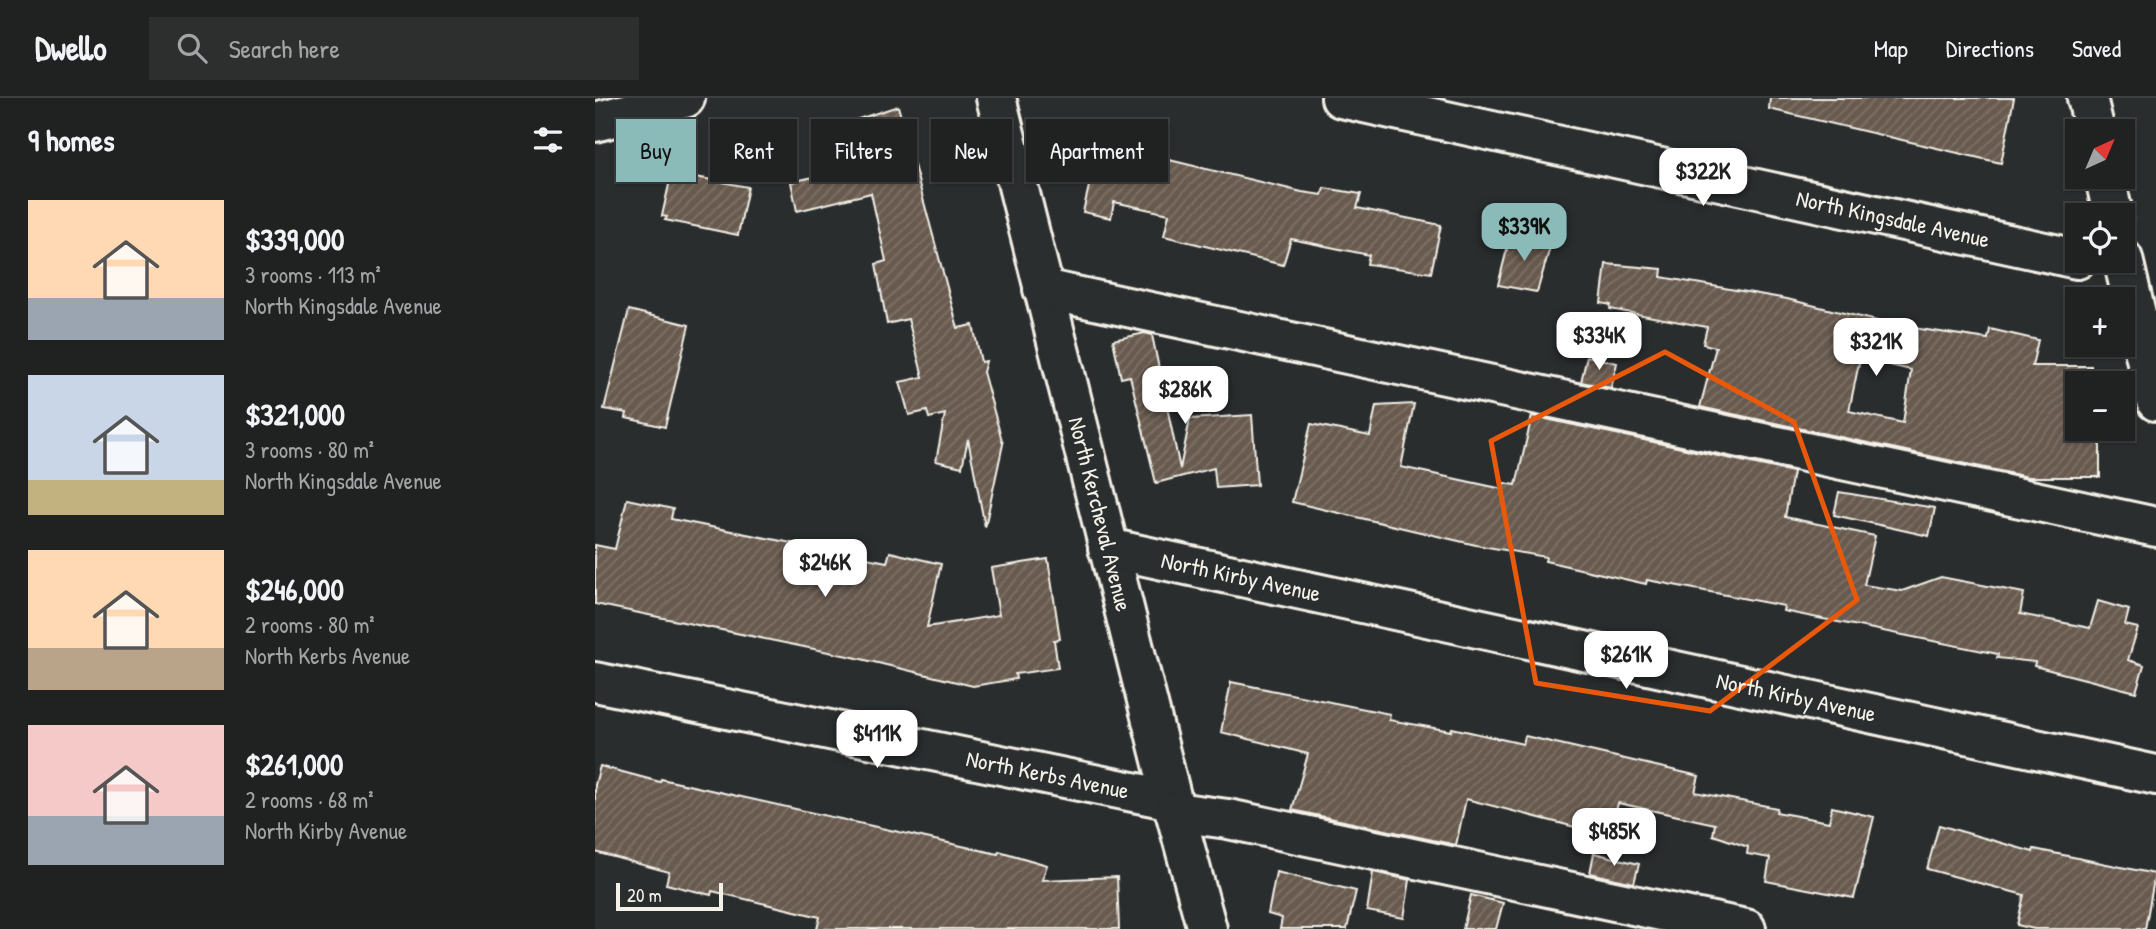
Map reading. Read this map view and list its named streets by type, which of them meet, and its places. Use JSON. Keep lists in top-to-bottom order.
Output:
{
  "streets": {
    "street": [
      "North Kingsdale Avenue",
      "North Kercheval Avenue",
      "North Kirby Avenue",
      "North Kerbs Avenue"
    ]
  },
  "crossings": [
    ["North Kercheval Avenue", "North Kirby Avenue"],
    ["North Kercheval Avenue", "North Kerbs Avenue"]
  ],
  "scale_bar": "20 m",
  "north": "top right",
  "page": {
    "header": "Dwello",
    "search": "Search here",
    "nav": ["Map", "Directions", "Saved"],
    "heading": "9 homes",
    "map_buttons": ["+", "−"],
    "chip": [
      "Buy",
      "Rent",
      "Filters",
      "New",
      "Apartment"
    ],
    "price": [
      "$322K",
      "$339K",
      "$334K",
      "$321K",
      "$286K",
      "$246K",
      "$261K",
      "$411K",
      "$485K"
    ],
    "list": [
      {
        "name": "$339,000",
        "note": "3 rooms · 113 m² · North Kingsdale Avenue"
      },
      {
        "name": "$321,000",
        "note": "3 rooms · 80 m² · North Kingsdale Avenue"
      },
      {
        "name": "$246,000",
        "note": "2 rooms · 80 m² · North Kerbs Avenue"
      },
      {
        "name": "$261,000",
        "note": "2 rooms · 68 m² · North Kirby Avenue"
      }
    ],
    "scale": "20 m"
  }
}
